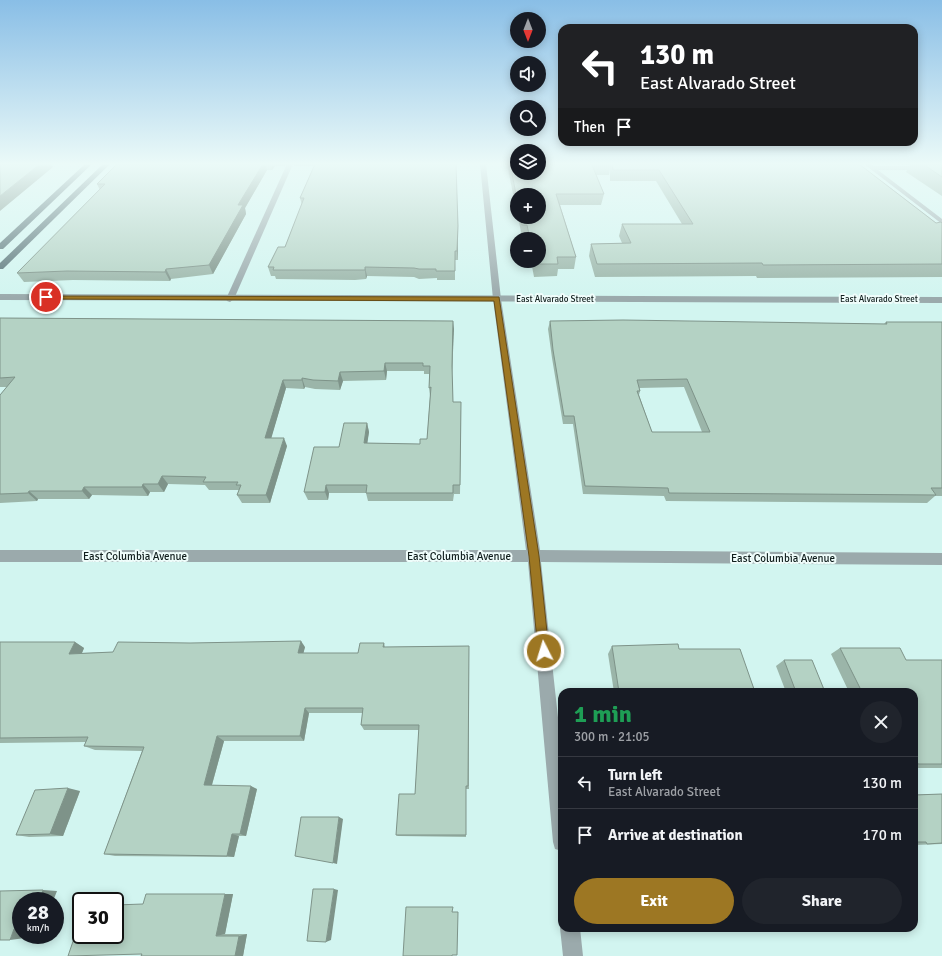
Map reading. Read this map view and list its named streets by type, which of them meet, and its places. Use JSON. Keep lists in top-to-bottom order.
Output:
{
  "streets": {
    "street": ["East Alvarado Street", "East Columbia Avenue"]
  },
  "north": "bottom",
  "page": {
    "map_buttons": ["+", "−"],
    "turn": ["130 m", "East Alvarado Street"],
    "then": "Then",
    "heading": ["1 min", "300 m · 21:05"],
    "list": [
      {
        "name": "Turn left",
        "note": "East Alvarado Street",
        "value": "130 m"
      },
      {
        "name": "Arrive at destination",
        "value": "170 m"
      }
    ],
    "buttons": ["Exit", "Share"],
    "speed": "28 km/h",
    "limit": "30"
  }
}
